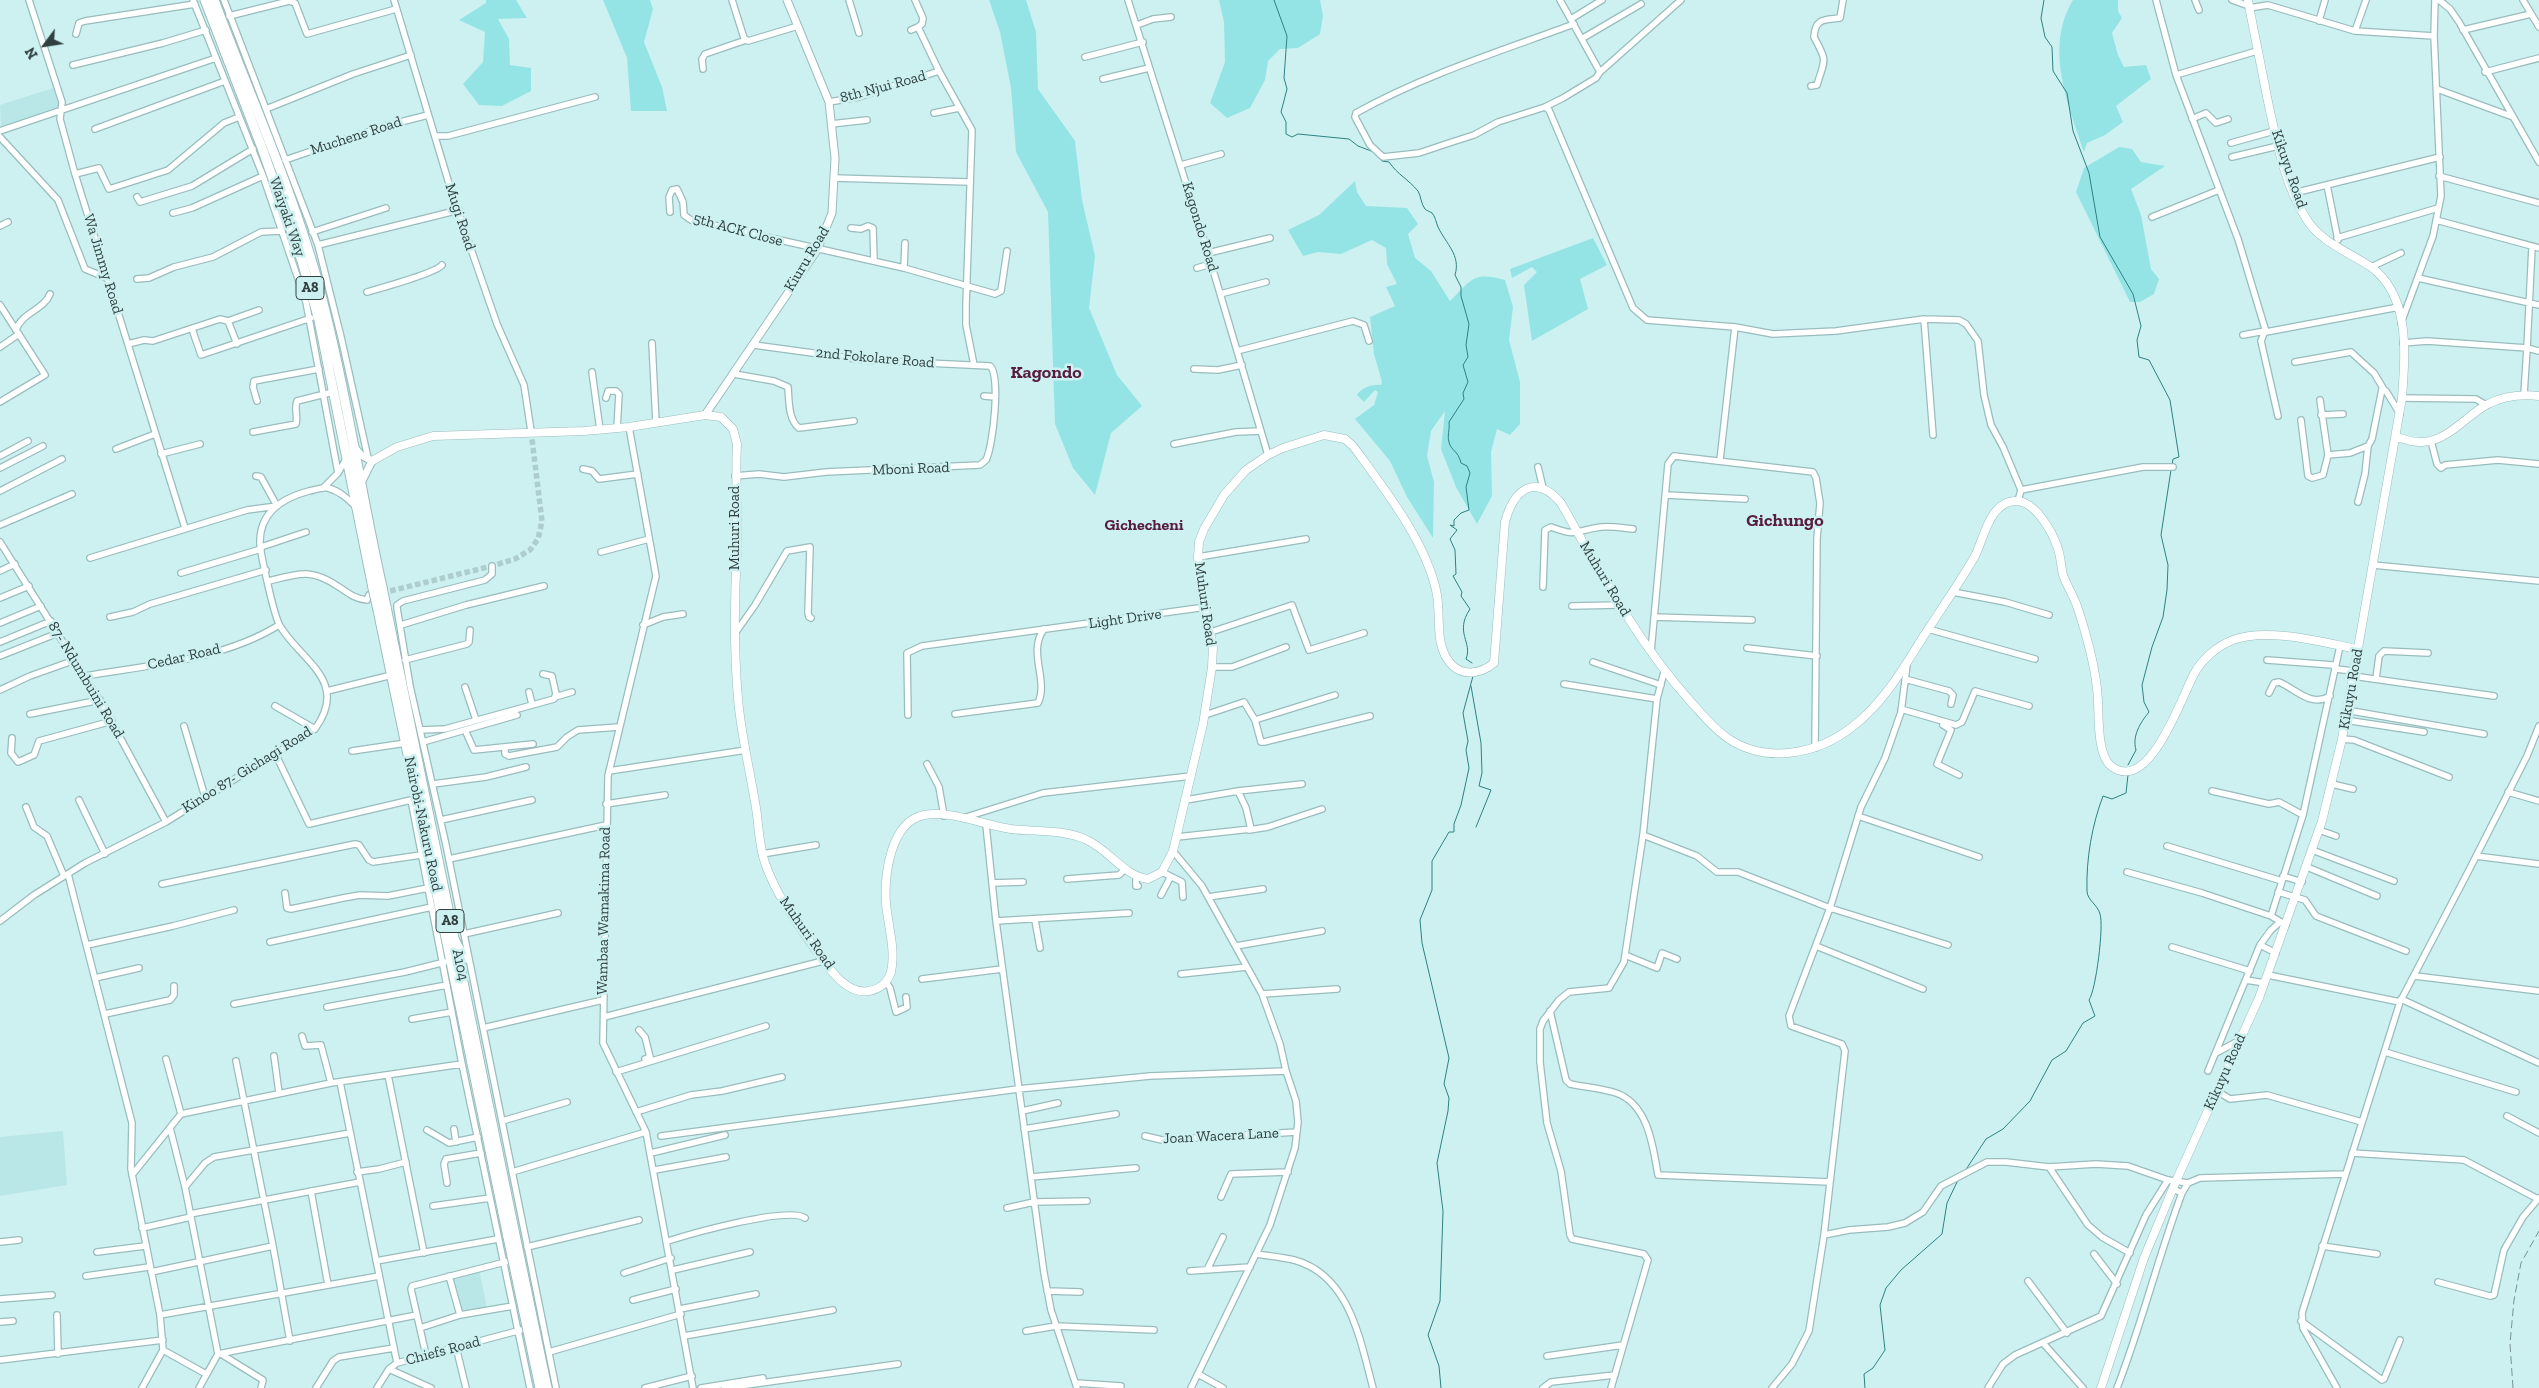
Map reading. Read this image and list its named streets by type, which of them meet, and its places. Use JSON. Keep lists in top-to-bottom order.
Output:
{
  "streets": {
    "highway": [
      "Waiyaki Way",
      "A8",
      "Nairobi-Nakuru Road",
      "A104"
    ],
    "main road": ["Kikuyu Road", "Muhuri Road"],
    "street": [
      "8th Njui Road",
      "Muchene Road",
      "Mugi Road",
      "Kagondo Road",
      "5th ACK Close",
      "Kiuru Road",
      "Wa Jimmy Road",
      "2nd Fokolare Road",
      "Mboni Road",
      "Light Drive",
      "Cedar Road",
      "87- Ndumbuini Road",
      "Kinoo 87- Gichagi Road",
      "Wambaa Wamakima Road",
      "Joan Wacera Lane",
      "Chiefs Road"
    ]
  },
  "crossings": [
    ["8th Njui Road", "Kiuru Road"],
    ["Muchene Road", "Mugi Road"],
    ["Waiyaki Way", "Nairobi-Nakuru Road"],
    ["Mugi Road", "Muhuri Road"],
    ["Kagondo Road", "Muhuri Road"],
    ["5th ACK Close", "Kiuru Road"],
    ["Kiuru Road", "2nd Fokolare Road"],
    ["Kiuru Road", "Muhuri Road"],
    ["A8", "Nairobi-Nakuru Road"],
    ["A8", "A104"],
    ["2nd Fokolare Road", "Mboni Road"],
    ["Mboni Road", "Muhuri Road"],
    ["Muhuri Road", "Light Drive"],
    ["Muhuri Road", "Wambaa Wamakima Road"],
    ["Cedar Road", "87- Ndumbuini Road"],
    ["87- Ndumbuini Road", "Kinoo 87- Gichagi Road"],
    ["Nairobi-Nakuru Road", "A104"]
  ],
  "districts": ["Kagondo", "Gichungo", "Gichecheni"],
  "north": "bottom left"
}
